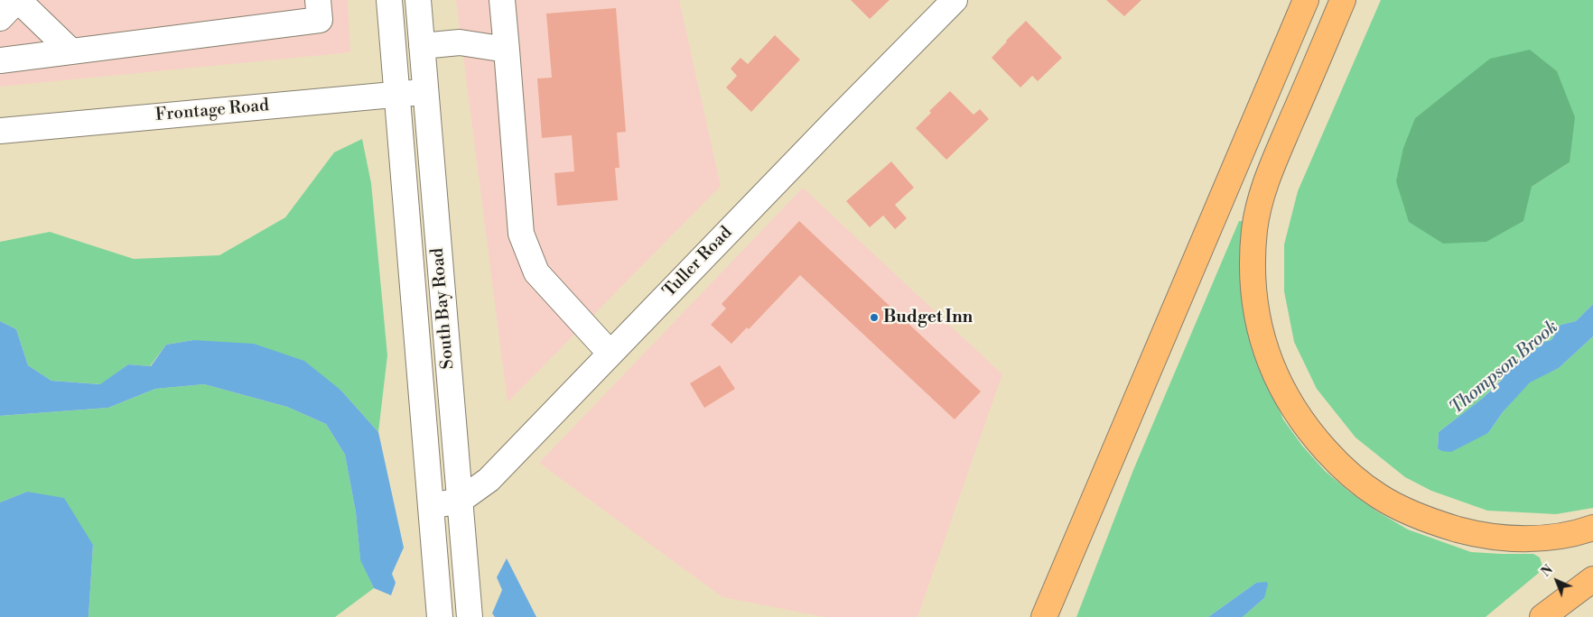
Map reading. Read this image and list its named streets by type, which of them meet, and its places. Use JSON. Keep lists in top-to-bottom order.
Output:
{
  "streets": {
    "street": ["Frontage Road", "Tuller Road", "South Bay Road"]
  },
  "crossings": [
    ["Frontage Road", "South Bay Road"],
    ["Tuller Road", "South Bay Road"]
  ],
  "water": ["Thompson Brook"],
  "places": ["Budget Inn"],
  "north": "top left"
}
